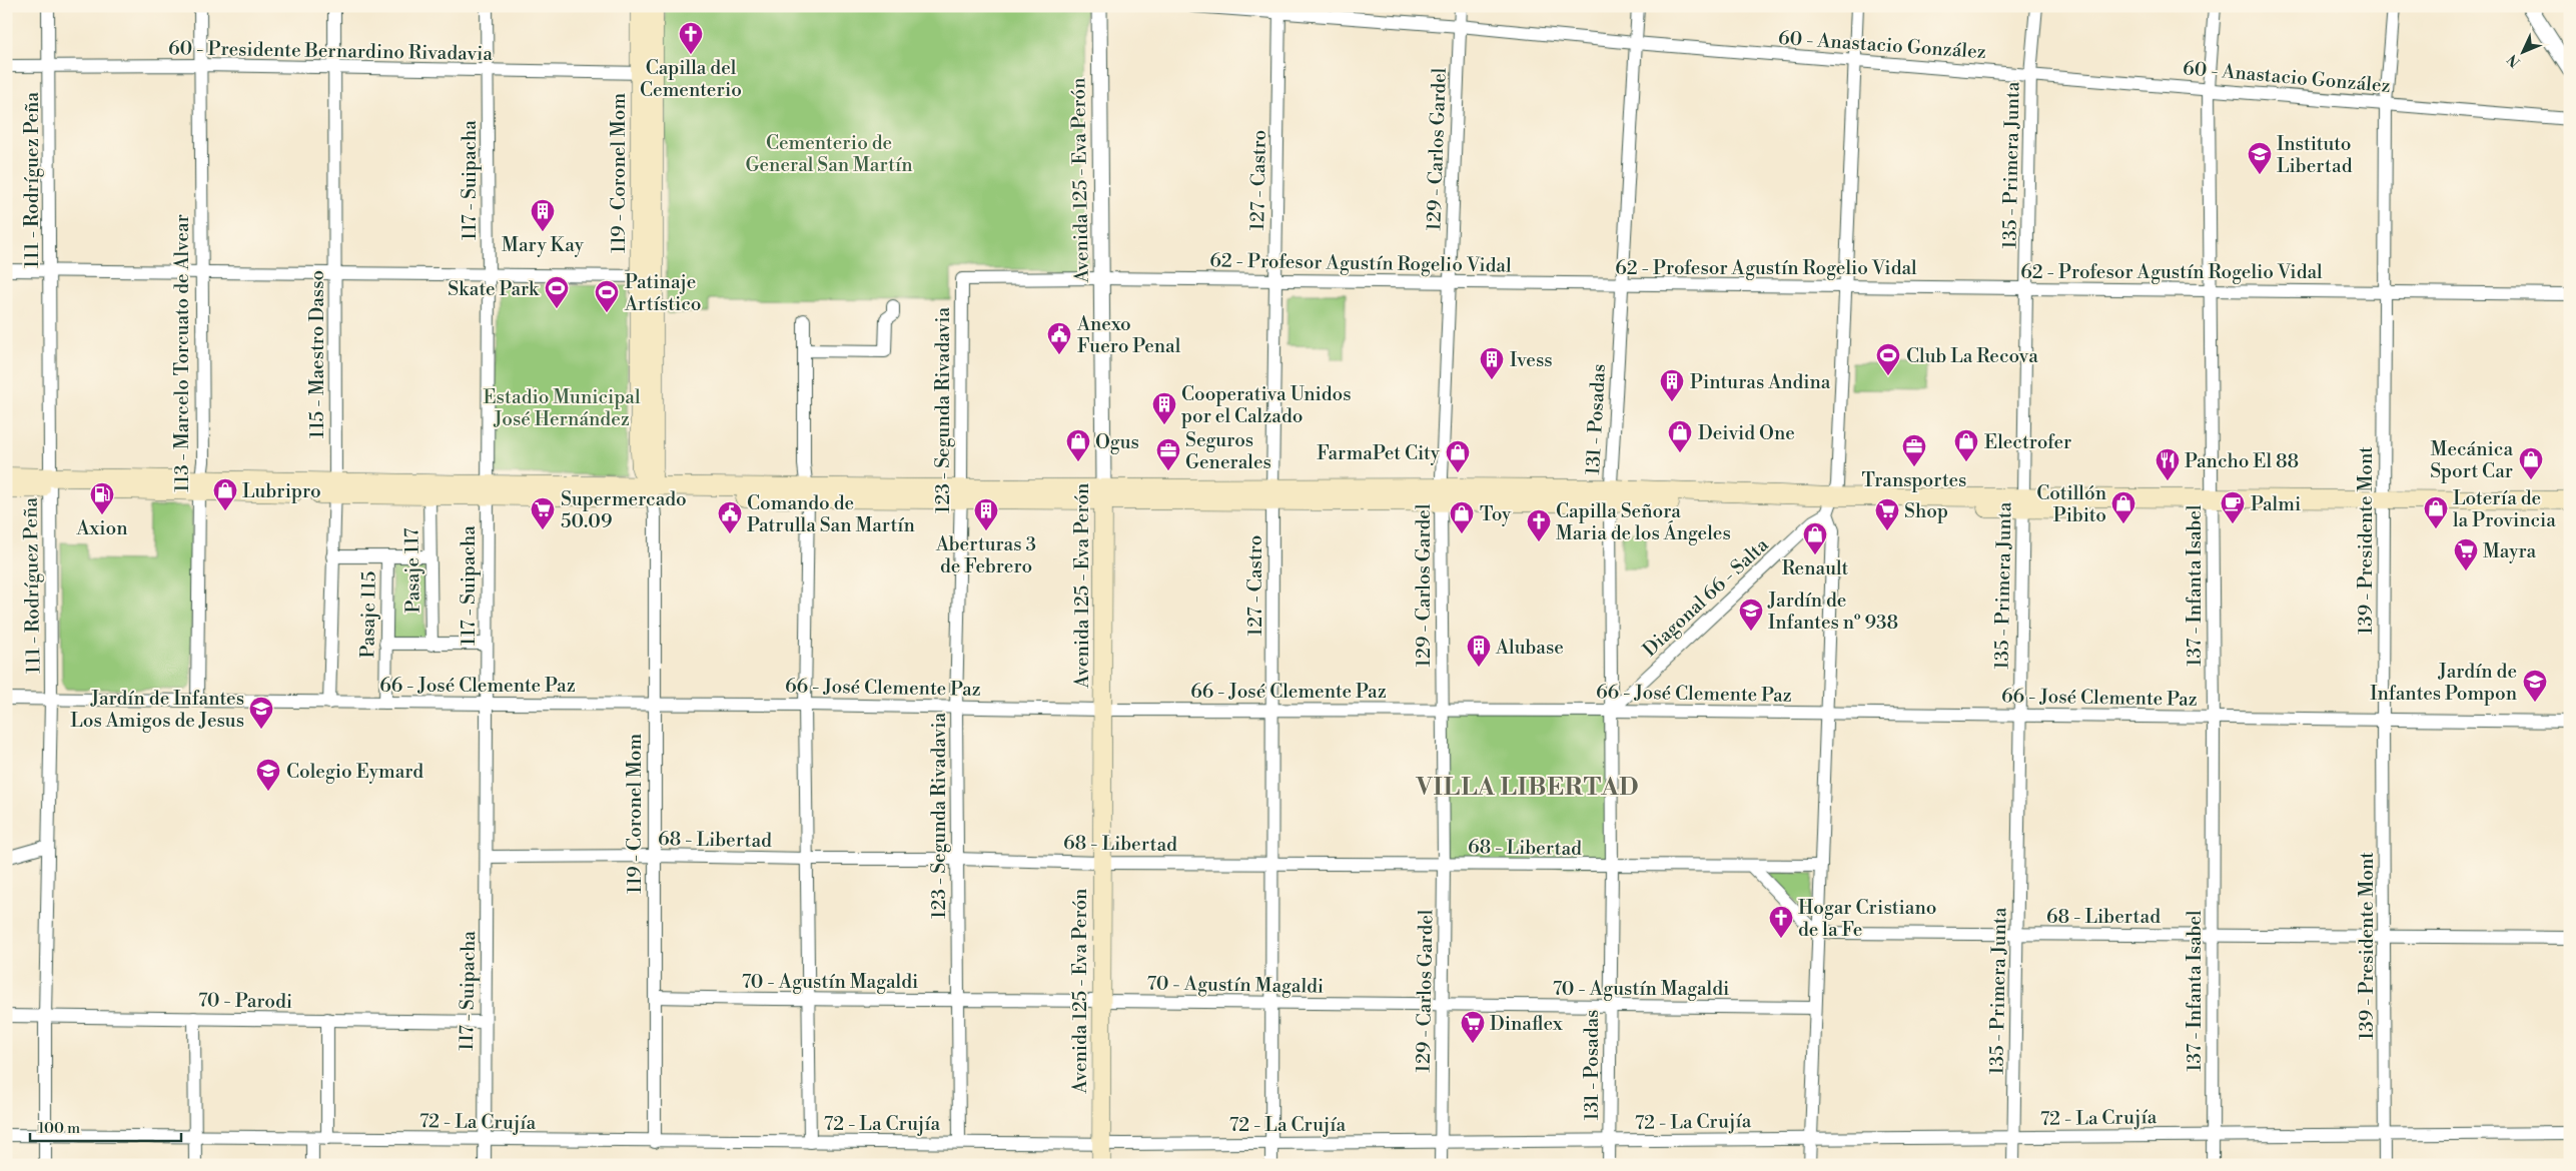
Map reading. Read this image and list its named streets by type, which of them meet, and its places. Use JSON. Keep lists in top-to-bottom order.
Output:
{
  "streets": {
    "main road": ["119 - Coronel Mom", "Avenida 125 - Eva Perón"],
    "street": [
      "60 - Anastacio González",
      "60 - Presidente Bernardino Rivadavia",
      "129 - Carlos Gardel",
      "135 - Primera Junta",
      "111 - Rodríguez Peña",
      "117 - Suipacha",
      "127 - Castro",
      "62 - Profesor Agustín Rogelio Vidal",
      "113 - Marcelo Torcuato de Alvear",
      "115 - Maestro Dasso",
      "123 - Segunda Rivadavia",
      "131 - Posadas",
      "139 - Presidente Mont",
      "Pasaje 117",
      "137 - Infanta Isabel",
      "Diagonal 66 - Salta",
      "Pasaje 115",
      "66 - José Clemente Paz",
      "68 - Libertad",
      "70 - Agustín Magaldi",
      "70 - Parodi",
      "72 - La Crujía"
    ]
  },
  "crossings": [
    ["60 - Anastacio González", "129 - Carlos Gardel"],
    ["60 - Anastacio González", "135 - Primera Junta"],
    ["60 - Anastacio González", "127 - Castro"],
    ["60 - Anastacio González", "131 - Posadas"],
    ["60 - Anastacio González", "139 - Presidente Mont"],
    ["60 - Anastacio González", "137 - Infanta Isabel"],
    ["60 - Presidente Bernardino Rivadavia", "119 - Coronel Mom"],
    ["60 - Presidente Bernardino Rivadavia", "111 - Rodríguez Peña"],
    ["60 - Presidente Bernardino Rivadavia", "117 - Suipacha"],
    ["60 - Presidente Bernardino Rivadavia", "113 - Marcelo Torcuato de Alvear"],
    ["60 - Presidente Bernardino Rivadavia", "115 - Maestro Dasso"],
    ["129 - Carlos Gardel", "62 - Profesor Agustín Rogelio Vidal"],
    ["129 - Carlos Gardel", "66 - José Clemente Paz"],
    ["129 - Carlos Gardel", "68 - Libertad"],
    ["129 - Carlos Gardel", "70 - Agustín Magaldi"],
    ["129 - Carlos Gardel", "72 - La Crujía"],
    ["135 - Primera Junta", "62 - Profesor Agustín Rogelio Vidal"],
    ["135 - Primera Junta", "66 - José Clemente Paz"],
    ["135 - Primera Junta", "68 - Libertad"],
    ["135 - Primera Junta", "72 - La Crujía"],
    ["119 - Coronel Mom", "66 - José Clemente Paz"],
    ["119 - Coronel Mom", "68 - Libertad"],
    ["119 - Coronel Mom", "70 - Agustín Magaldi"],
    ["119 - Coronel Mom", "72 - La Crujía"],
    ["111 - Rodríguez Peña", "66 - José Clemente Paz"],
    ["111 - Rodríguez Peña", "70 - Parodi"],
    ["111 - Rodríguez Peña", "72 - La Crujía"],
    ["117 - Suipacha", "66 - José Clemente Paz"],
    ["117 - Suipacha", "68 - Libertad"],
    ["117 - Suipacha", "70 - Parodi"],
    ["117 - Suipacha", "72 - La Crujía"],
    ["Avenida 125 - Eva Perón", "62 - Profesor Agustín Rogelio Vidal"],
    ["Avenida 125 - Eva Perón", "66 - José Clemente Paz"],
    ["Avenida 125 - Eva Perón", "68 - Libertad"],
    ["Avenida 125 - Eva Perón", "70 - Agustín Magaldi"],
    ["Avenida 125 - Eva Perón", "72 - La Crujía"],
    ["127 - Castro", "62 - Profesor Agustín Rogelio Vidal"],
    ["127 - Castro", "66 - José Clemente Paz"],
    ["127 - Castro", "68 - Libertad"],
    ["127 - Castro", "70 - Agustín Magaldi"],
    ["127 - Castro", "72 - La Crujía"],
    ["62 - Profesor Agustín Rogelio Vidal", "123 - Segunda Rivadavia"],
    ["62 - Profesor Agustín Rogelio Vidal", "131 - Posadas"],
    ["62 - Profesor Agustín Rogelio Vidal", "139 - Presidente Mont"],
    ["62 - Profesor Agustín Rogelio Vidal", "137 - Infanta Isabel"],
    ["113 - Marcelo Torcuato de Alvear", "66 - José Clemente Paz"],
    ["115 - Maestro Dasso", "66 - José Clemente Paz"],
    ["123 - Segunda Rivadavia", "66 - José Clemente Paz"],
    ["123 - Segunda Rivadavia", "68 - Libertad"],
    ["123 - Segunda Rivadavia", "70 - Agustín Magaldi"],
    ["123 - Segunda Rivadavia", "72 - La Crujía"],
    ["131 - Posadas", "Diagonal 66 - Salta"],
    ["131 - Posadas", "66 - José Clemente Paz"],
    ["131 - Posadas", "68 - Libertad"],
    ["131 - Posadas", "70 - Agustín Magaldi"],
    ["131 - Posadas", "72 - La Crujía"],
    ["139 - Presidente Mont", "66 - José Clemente Paz"],
    ["139 - Presidente Mont", "68 - Libertad"],
    ["139 - Presidente Mont", "72 - La Crujía"],
    ["137 - Infanta Isabel", "66 - José Clemente Paz"],
    ["137 - Infanta Isabel", "68 - Libertad"],
    ["137 - Infanta Isabel", "72 - La Crujía"],
    ["Diagonal 66 - Salta", "66 - José Clemente Paz"],
    ["Pasaje 115", "66 - José Clemente Paz"]
  ],
  "districts": ["VILLA LIBERTAD"],
  "parks": ["Cementerio de General San Martín", "Estadio Municipal José Hernández"],
  "places": {
    "church": ["Capilla del Cementerio", "Capilla Señora Maria de los Ángeles", "Hogar Cristiano de la Fe"],
    "school or university": [
      "Instituto Libertad",
      "Jardín de Infantes nº 938",
      "Jardín de Infantes Pompon",
      "Jardín de Infantes Los Amigos de Jesus",
      "Colegio Eymard"
    ],
    "building": [
      "Mary Kay",
      "Ivess",
      "Pinturas Andina",
      "Cooperativa Unidos por el Calzado",
      "Aberturas 3 de Febrero",
      "Alubase"
    ],
    "sports": ["Skate Park", "Patinaje Artístico", "Club La Recova"],
    "public building": ["Anexo Fuero Penal", "Comando de Patrulla San Martín"],
    "shop": [
      "Deivid One",
      "Ogus",
      "Electrofer",
      "FarmaPet City",
      "Mecánica Sport Car",
      "Lubripro",
      "Cotillón Pibito",
      "Lotería de la Provincia",
      "Toy",
      "Renault"
    ],
    "office": ["Transportes", "Seguros Generales"],
    "restaurant": ["Pancho El 88"],
    "fuel station": ["Axion"],
    "cafe": ["Palmi"],
    "supermarket": [
      "Supermercado 50.09",
      "Shop",
      "Mayra",
      "Dinaflex"
    ]
  },
  "scale_bar": "100 m",
  "north": "bottom left"
}
